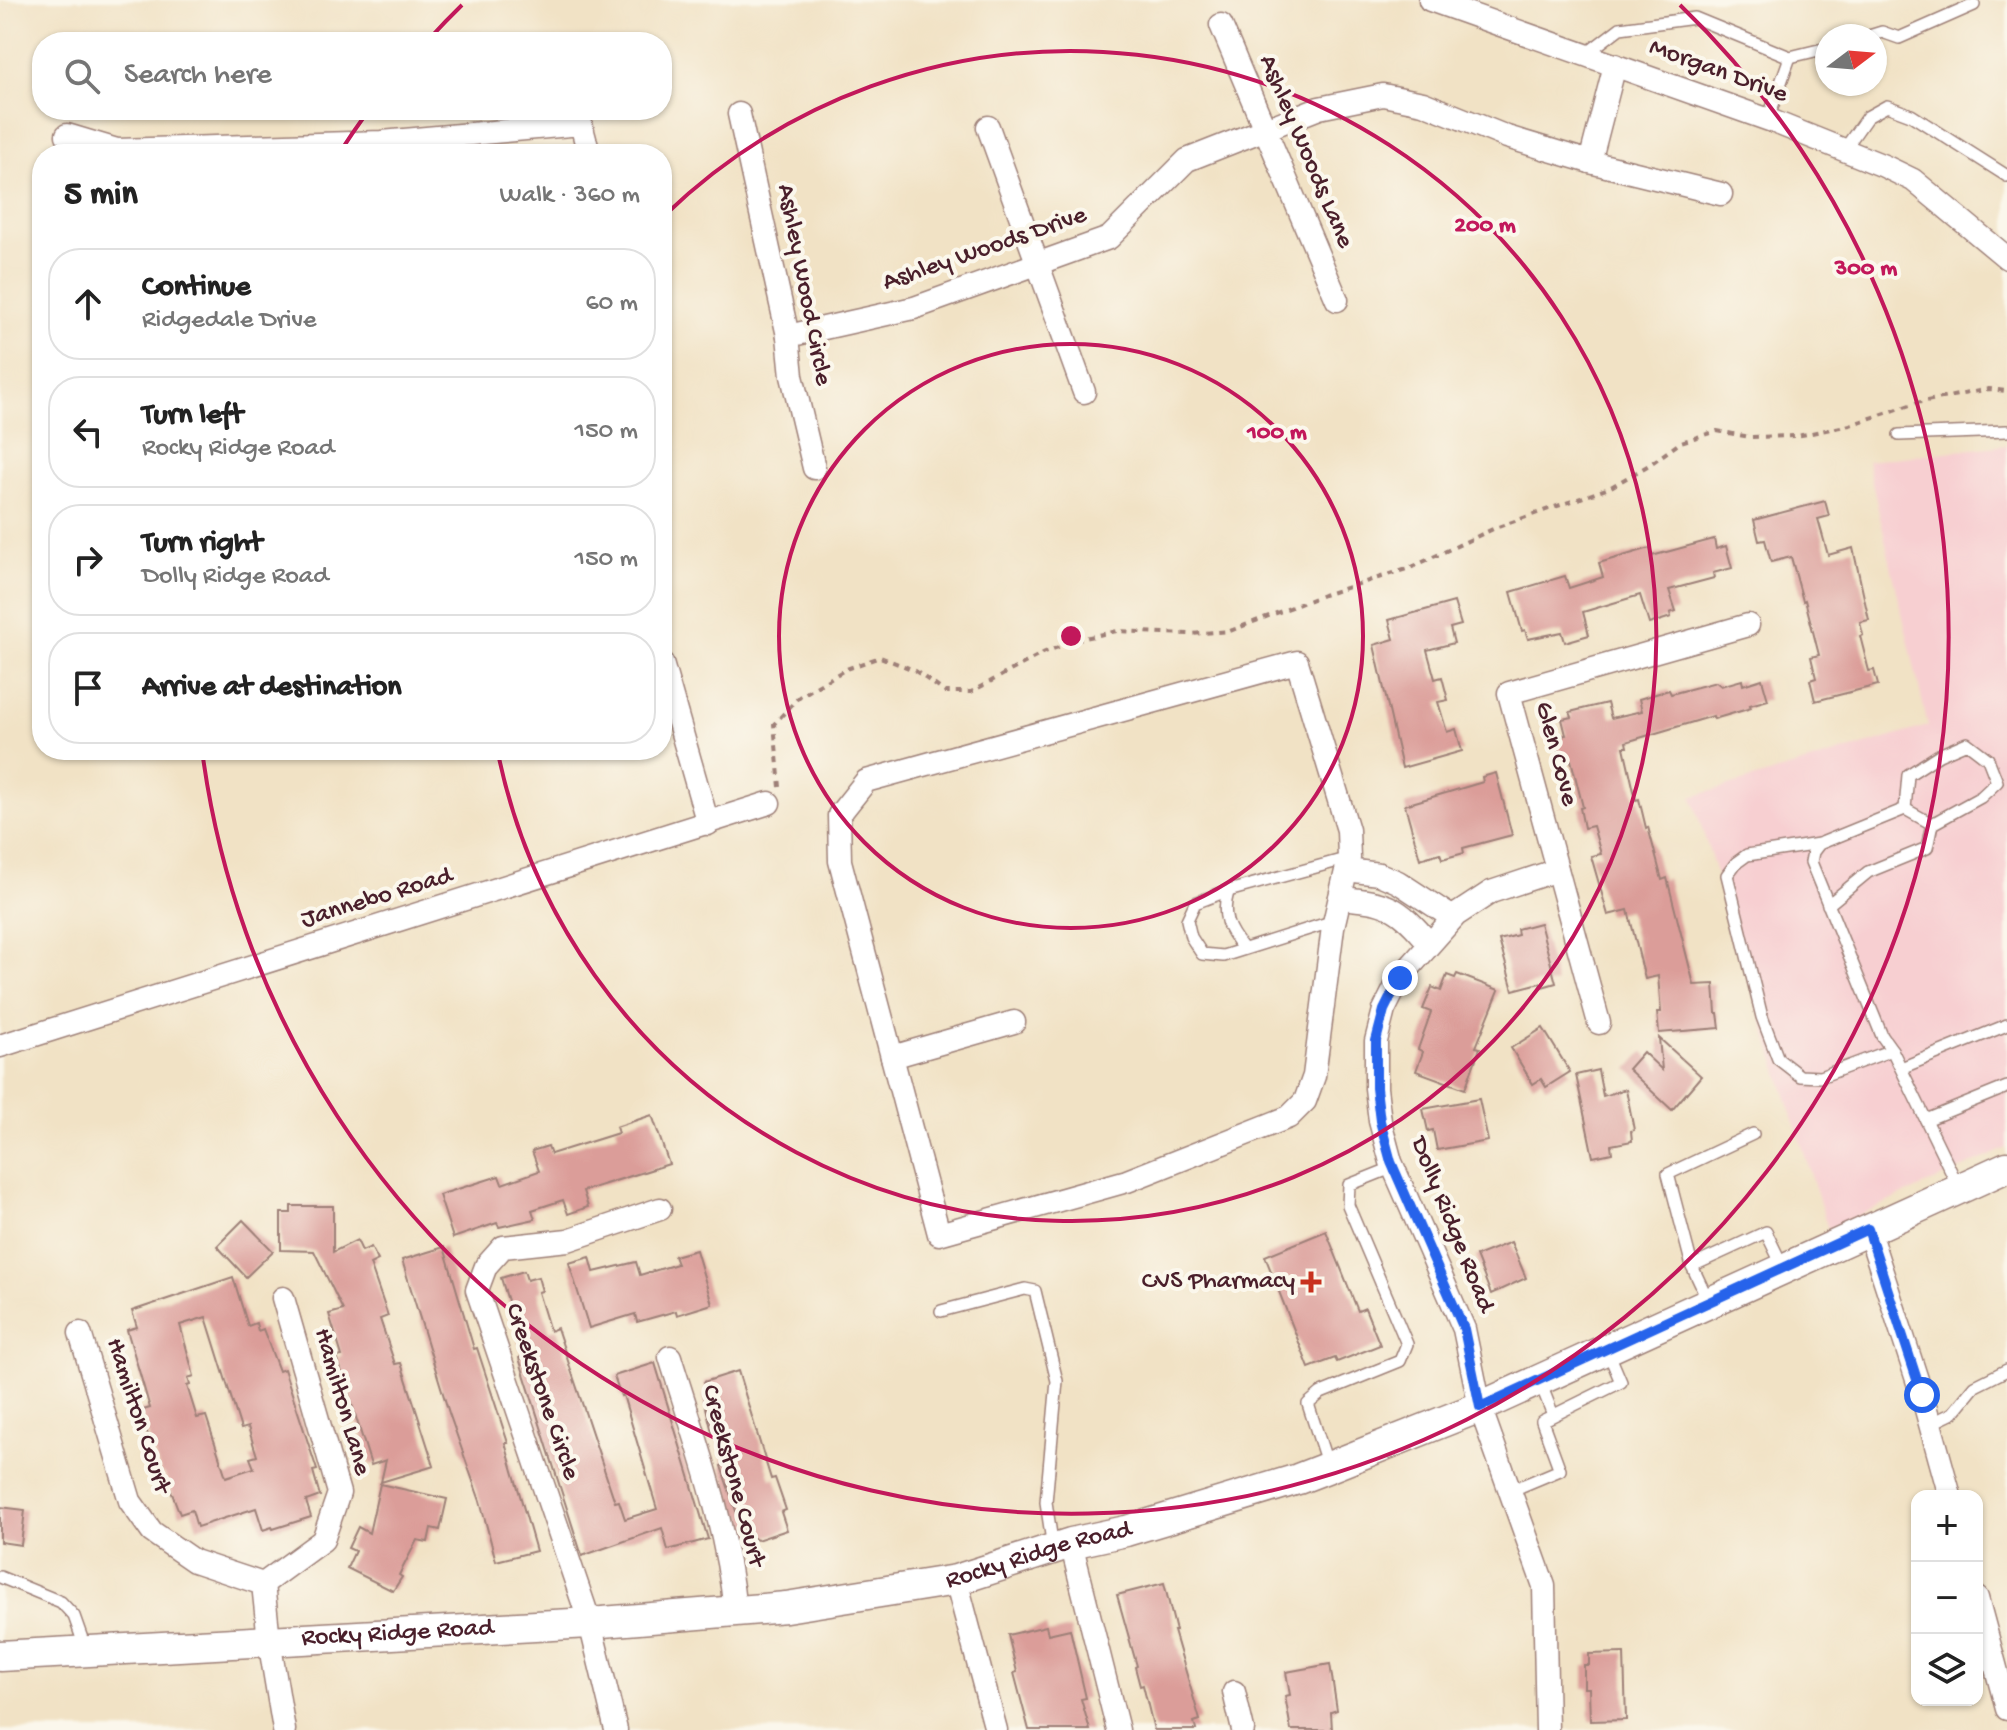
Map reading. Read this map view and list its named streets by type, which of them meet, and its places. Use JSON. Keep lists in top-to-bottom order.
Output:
{
  "streets": {
    "main road": ["Rocky Ridge Road"],
    "street": [
      "Morgan Drive",
      "Ashley Woods Lane",
      "Ashley Woods Drive",
      "Ashley Wood Circle",
      "Glen Cove",
      "Jannebo Road",
      "Dolly Ridge Road",
      "Creekstone Circle",
      "Hamilton Lane",
      "Hamilton Court",
      "Creekstone Court"
    ]
  },
  "crossings": [
    ["Ashley Woods Lane", "Ashley Woods Drive"],
    ["Ashley Woods Drive", "Ashley Wood Circle"],
    ["Glen Cove", "Dolly Ridge Road"],
    ["Dolly Ridge Road", "Rocky Ridge Road"],
    ["Creekstone Circle", "Rocky Ridge Road"],
    ["Hamilton Lane", "Hamilton Court"],
    ["Creekstone Court", "Rocky Ridge Road"]
  ],
  "places": {
    "health": ["CVS Pharmacy"]
  },
  "north": "right",
  "page": {
    "search": "Search here",
    "heading": ["5 min", "Walk · 360 m"],
    "list": [
      ["Continue", "Ridgedale Drive", "60 m"],
      ["Turn left", "Rocky Ridge Road", "150 m"],
      ["Turn right", "Dolly Ridge Road", "150 m"],
      "Arrive at destination"
    ],
    "map_buttons": ["+", "−"]
  },
  "rings": ["200 m", "300 m", "100 m"]
}
